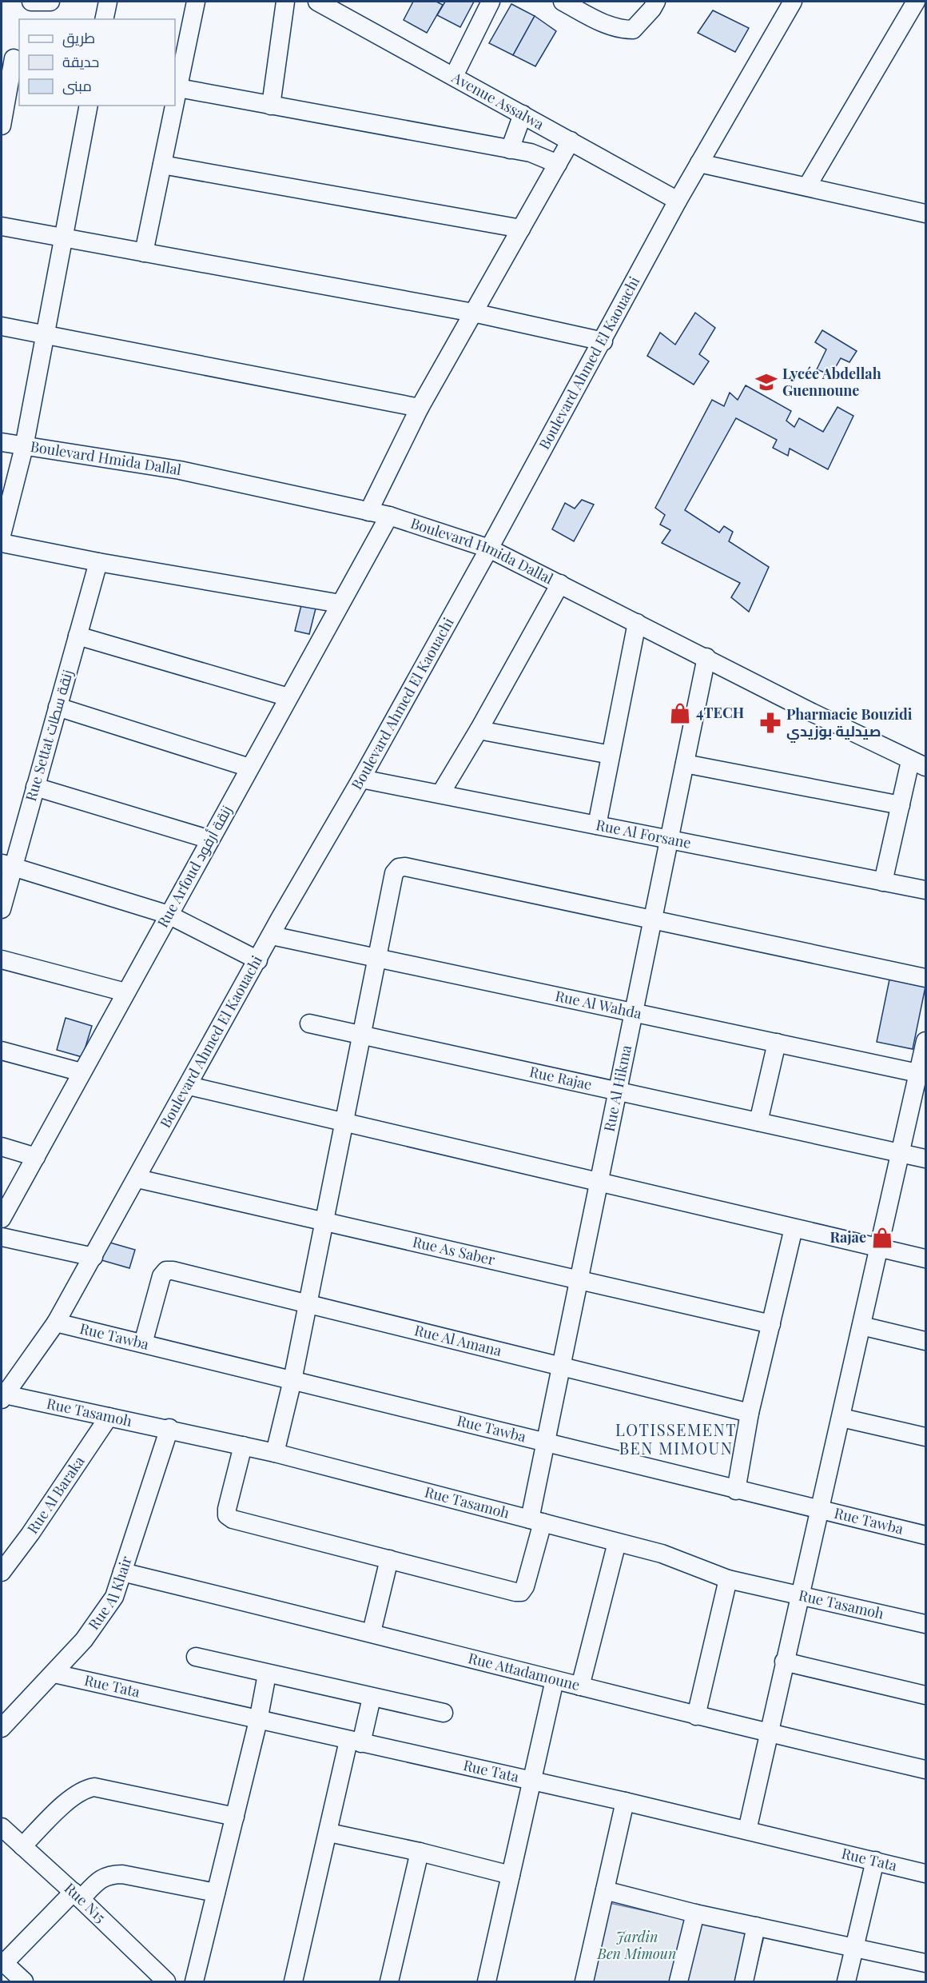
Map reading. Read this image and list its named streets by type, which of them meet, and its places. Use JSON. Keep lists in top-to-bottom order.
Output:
{
  "streets": {
    "street": [
      "Avenue Assalwa",
      "Boulevard Ahmed El Kaouachi",
      "Boulevard Hmida Dallal",
      "Rue Settat زنقة سطات",
      "Rue Al Forsane",
      "Rue Arfoud زنقة أرفود",
      "Rue Al Wahda",
      "Rue Rajae",
      "Rue Al Hikma",
      "Rue As Saber",
      "Rue Tawba",
      "Rue Al Amana",
      "Rue Tasamoh",
      "Rue Al Baraka",
      "Rue Al Khair",
      "Rue Attadamoune",
      "Rue Tata",
      "Rue N15"
    ]
  },
  "crossings": [
    ["Avenue Assalwa", "Boulevard Ahmed El Kaouachi"],
    ["Boulevard Ahmed El Kaouachi", "Boulevard Hmida Dallal"],
    ["Boulevard Ahmed El Kaouachi", "Rue Al Forsane"],
    ["Boulevard Ahmed El Kaouachi", "Rue Al Wahda"],
    ["Boulevard Ahmed El Kaouachi", "Rue As Saber"],
    ["Boulevard Ahmed El Kaouachi", "Rue Tawba"],
    ["Boulevard Ahmed El Kaouachi", "Rue Tasamoh"],
    ["Boulevard Hmida Dallal", "Rue Arfoud زنقة أرفود"],
    ["Boulevard Hmida Dallal", "Rue Al Hikma"],
    ["Rue Al Forsane", "Rue Al Hikma"],
    ["Rue Al Wahda", "Rue Al Hikma"],
    ["Rue Rajae", "Rue Al Hikma"],
    ["Rue Al Hikma", "Rue As Saber"],
    ["Rue Al Hikma", "Rue Tawba"],
    ["Rue Al Hikma", "Rue Al Amana"],
    ["Rue Al Hikma", "Rue Tasamoh"],
    ["Rue Tawba", "Rue Al Amana"],
    ["Rue Tasamoh", "Rue Al Baraka"],
    ["Rue Tasamoh", "Rue Al Khair"],
    ["Rue Al Khair", "Rue Attadamoune"],
    ["Rue Al Khair", "Rue Tata"]
  ],
  "districts": ["LOTISSEMENT BEN MIMOUN"],
  "parks": ["Jardin Ben Mimoun"],
  "places": {
    "school or university": ["Lycée Abdellah Guennoune"],
    "shop": ["4TECH", "Rajae"],
    "pharmacy": ["Pharmacie Bouzidi صيدلية بوزيدي"]
  },
  "legend": ["طريق", "حديقة", "مبنى"]
}
